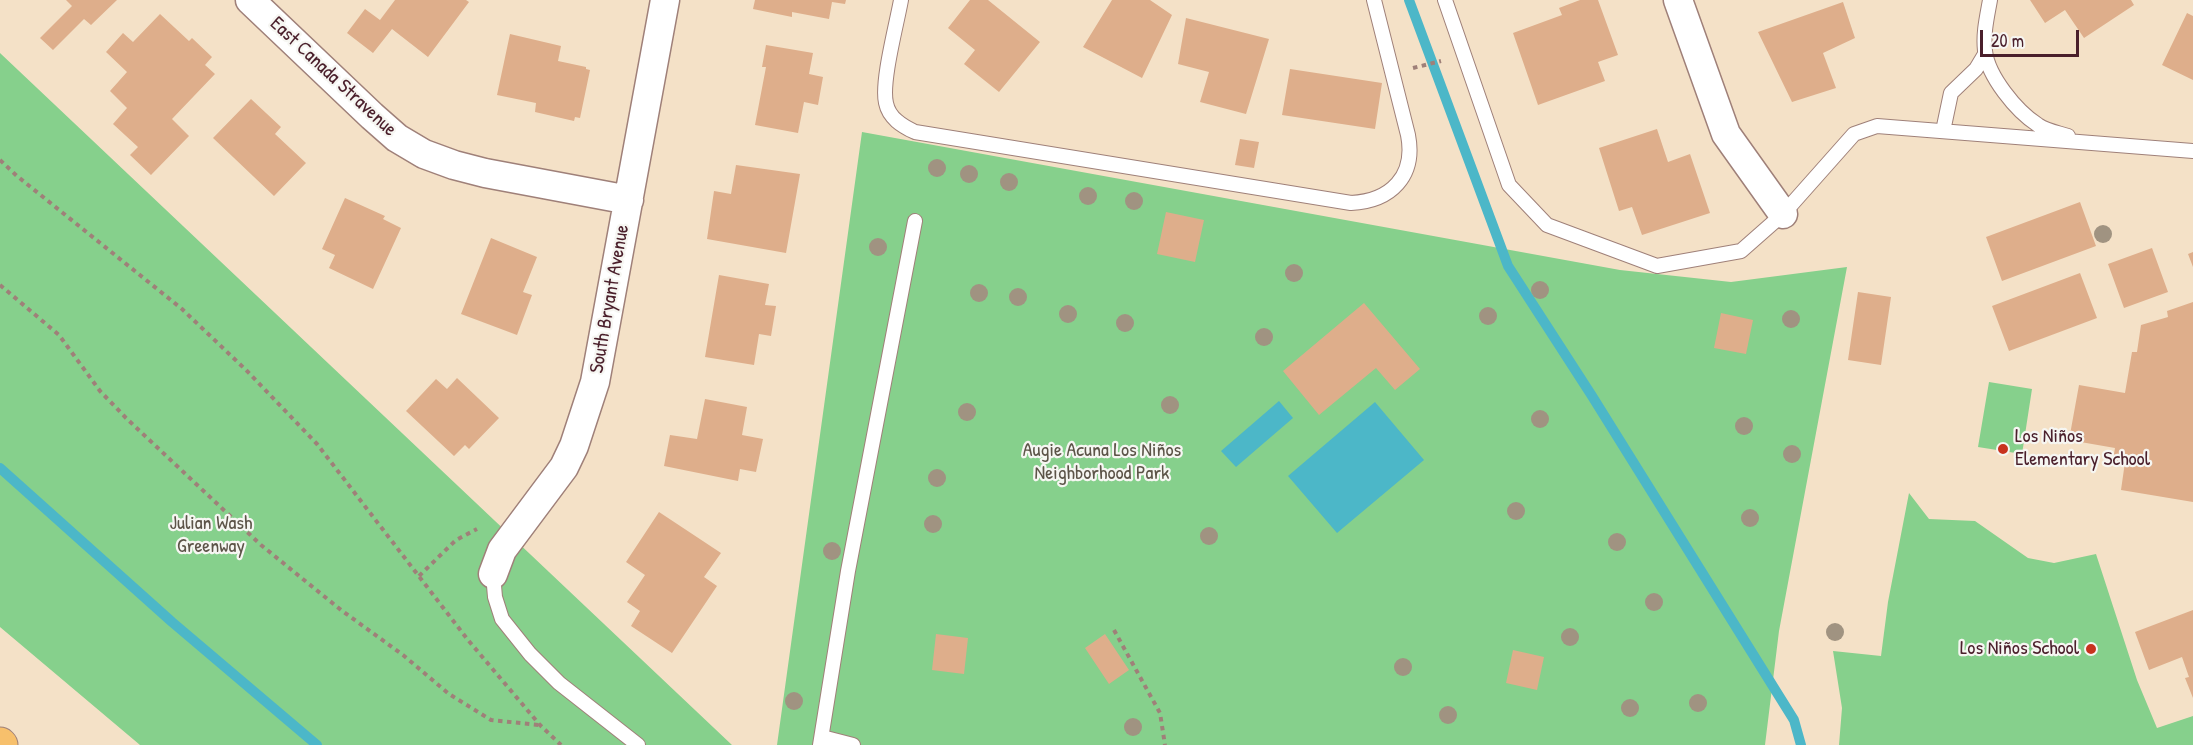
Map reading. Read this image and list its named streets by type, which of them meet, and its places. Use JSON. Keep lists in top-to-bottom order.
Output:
{
  "streets": {
    "street": ["East Canada Stravenue", "South Bryant Avenue"]
  },
  "crossings": [
    ["East Canada Stravenue", "South Bryant Avenue"]
  ],
  "parks": ["Augie Acuna Los Niños Neighborhood Park", "Julian Wash Greenway"],
  "places": ["Los Niños Elementary School", "Los Niños School"],
  "scale_bar": "20 m"
}
